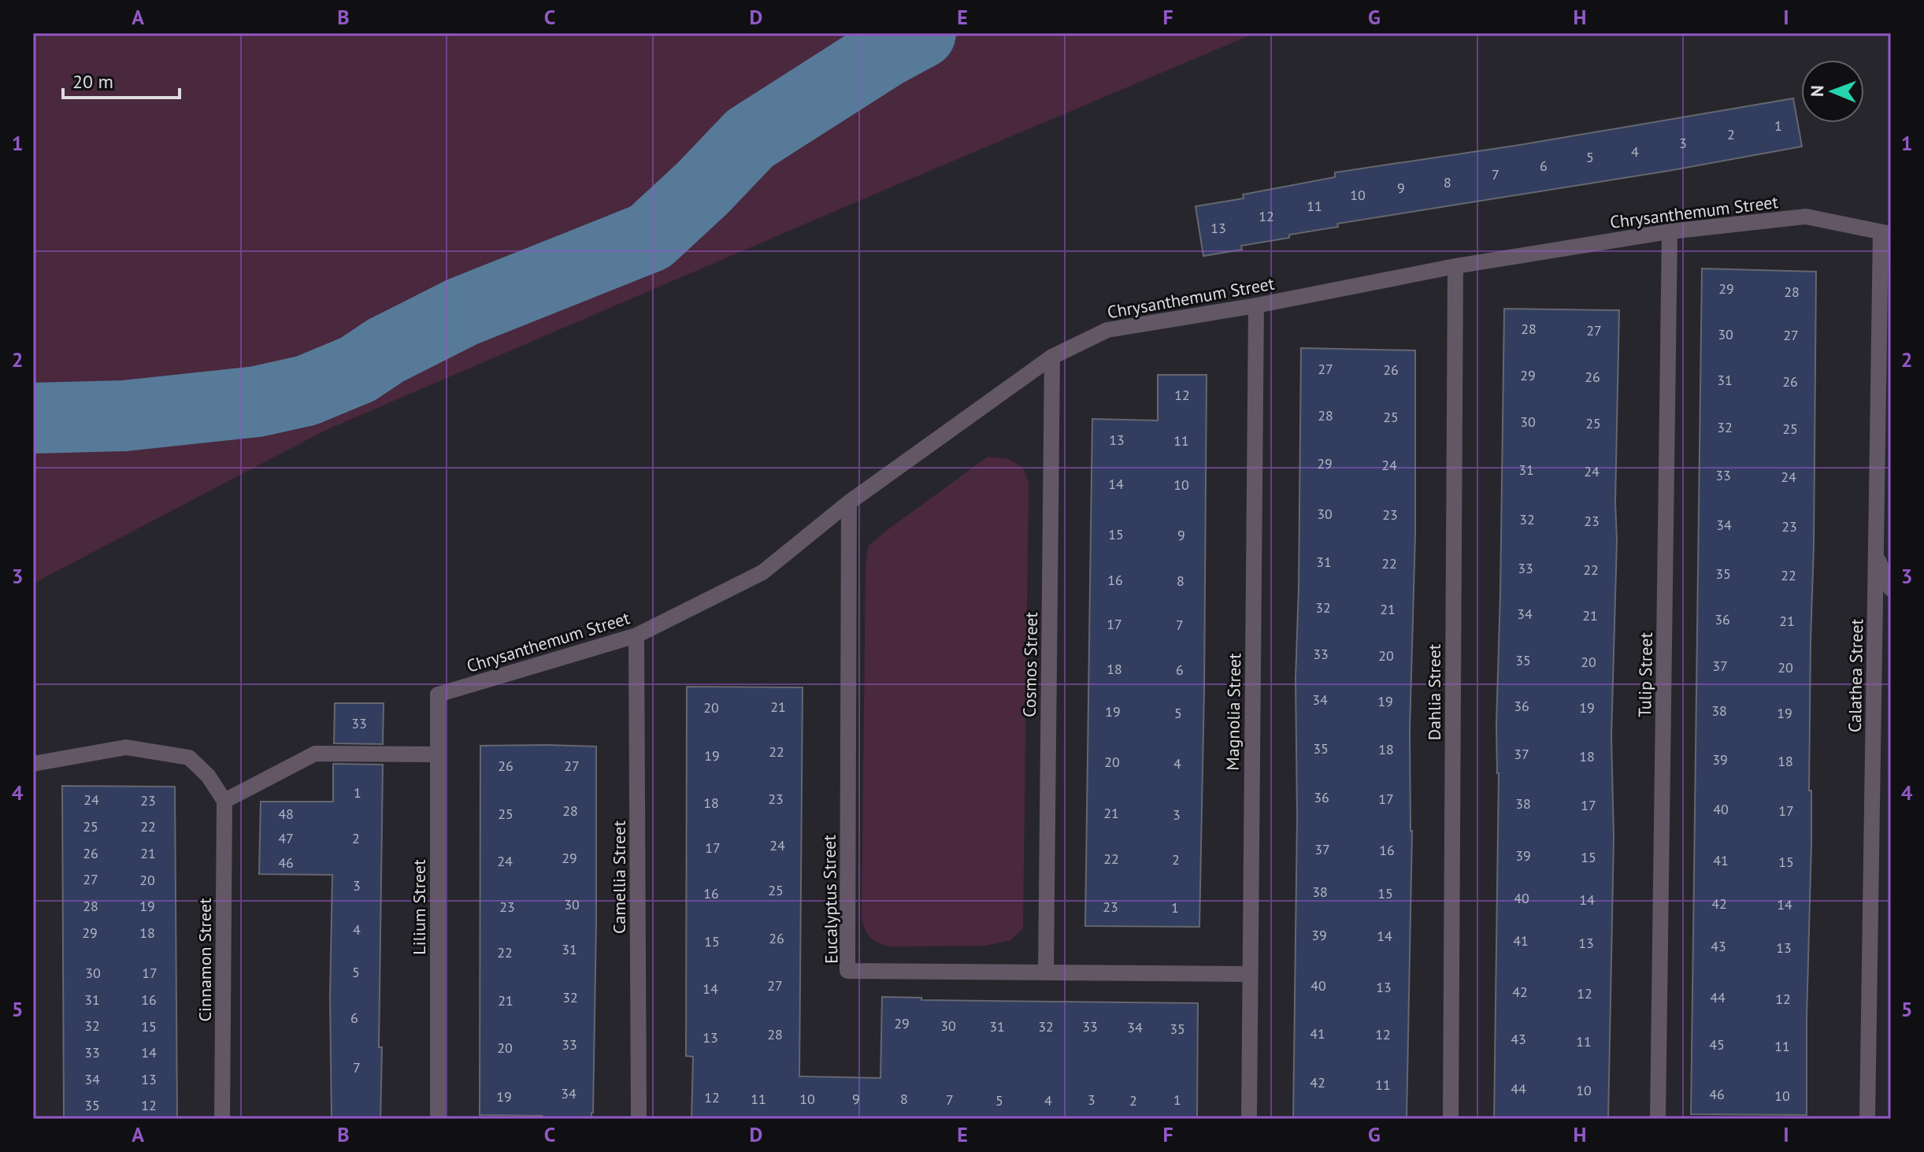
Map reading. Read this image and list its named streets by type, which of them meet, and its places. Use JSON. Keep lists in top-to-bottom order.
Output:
{
  "streets": {
    "street": [
      "Chrysanthemum Street",
      "Cosmos Street",
      "Tulip Street",
      "Calathea Street",
      "Dahlia Street",
      "Magnolia Street",
      "Camellia Street",
      "Eucalyptus Street",
      "Lilium Street",
      "Cinnamon Street"
    ]
  },
  "crossings": [
    ["Chrysanthemum Street", "Cosmos Street"],
    ["Chrysanthemum Street", "Tulip Street"],
    ["Chrysanthemum Street", "Calathea Street"],
    ["Chrysanthemum Street", "Dahlia Street"],
    ["Chrysanthemum Street", "Magnolia Street"],
    ["Chrysanthemum Street", "Camellia Street"],
    ["Chrysanthemum Street", "Eucalyptus Street"],
    ["Chrysanthemum Street", "Lilium Street"],
    ["Cosmos Street", "Eucalyptus Street"],
    ["Magnolia Street", "Eucalyptus Street"]
  ],
  "house_numbers": [
    "1",
    "2",
    "3",
    "4",
    "5",
    "6",
    "7",
    "8",
    "9",
    "10",
    "11",
    "12",
    "13",
    "29",
    "28",
    "28",
    "27",
    "30",
    "27",
    "27",
    "26",
    "29",
    "26",
    "31",
    "26",
    "12",
    "28",
    "25",
    "30",
    "25",
    "32",
    "25",
    "13",
    "11",
    "29",
    "24",
    "31",
    "24",
    "33",
    "24",
    "14",
    "10",
    "30",
    "23",
    "32",
    "23",
    "34",
    "23",
    "15",
    "9",
    "31",
    "22",
    "33",
    "22",
    "35",
    "22",
    "16",
    "8",
    "32",
    "21",
    "34",
    "21",
    "36",
    "21",
    "17",
    "7",
    "33",
    "20",
    "35",
    "20",
    "37",
    "20",
    "18",
    "6",
    "34",
    "19",
    "36",
    "21",
    "20",
    "19",
    "38",
    "19",
    "5",
    "19",
    "33",
    "35",
    "18",
    "22",
    "37",
    "19",
    "18",
    "39",
    "18",
    "20",
    "4",
    "26",
    "27",
    "1",
    "36",
    "23",
    "17",
    "24",
    "23",
    "18",
    "38",
    "17",
    "40",
    "28",
    "17",
    "21",
    "48",
    "25",
    "3",
    "25",
    "22",
    "47",
    "2",
    "24",
    "17",
    "37",
    "16",
    "26",
    "21",
    "39",
    "15",
    "29",
    "22",
    "2",
    "41",
    "24",
    "15",
    "46",
    "27",
    "20",
    "3",
    "25",
    "38",
    "16",
    "15",
    "40",
    "14",
    "42",
    "30",
    "14",
    "28",
    "19",
    "23",
    "23",
    "1",
    "4",
    "29",
    "18",
    "39",
    "14",
    "26",
    "41",
    "15",
    "13",
    "43",
    "13",
    "31",
    "22",
    "5",
    "30",
    "17",
    "27",
    "40",
    "13",
    "14",
    "42",
    "12",
    "32",
    "44",
    "12",
    "31",
    "16",
    "21",
    "6",
    "29",
    "32",
    "30",
    "15",
    "31",
    "32",
    "33",
    "34",
    "35",
    "41",
    "28",
    "12",
    "13",
    "43",
    "11",
    "33",
    "45",
    "11",
    "20",
    "33",
    "14",
    "7",
    "34",
    "13",
    "42",
    "11",
    "44",
    "10",
    "34",
    "46",
    "10",
    "19",
    "12",
    "11",
    "10",
    "9",
    "8",
    "7",
    "3",
    "1",
    "5",
    "4",
    "2",
    "35",
    "12"
  ],
  "scale_bar": "20 m",
  "north": "left",
  "grid": {
    "columns": [
      "A",
      "B",
      "C",
      "D",
      "E",
      "F",
      "G",
      "H",
      "I"
    ],
    "rows": [
      "1",
      "2",
      "3",
      "4",
      "5"
    ]
  }
}
